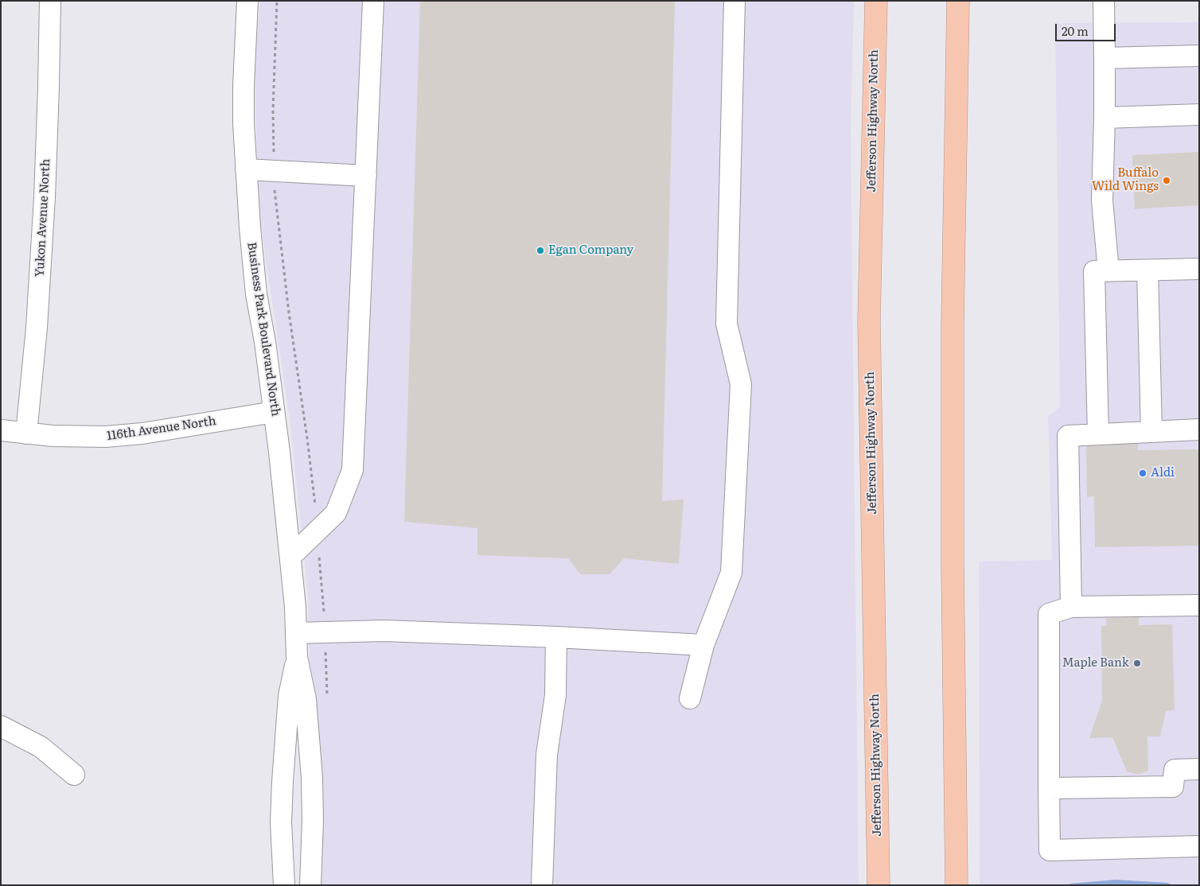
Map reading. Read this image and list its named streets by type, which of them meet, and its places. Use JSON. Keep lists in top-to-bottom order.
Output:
{
  "streets": {
    "highway": ["Jefferson Highway North"],
    "street": ["Yukon Avenue North", "Business Park Boulevard North", "116th Avenue North"]
  },
  "crossings": [
    ["Yukon Avenue North", "116th Avenue North"],
    ["Business Park Boulevard North", "116th Avenue North"]
  ],
  "places": [
    "Buffalo Wild Wings",
    "Egan Company",
    "Aldi",
    "Maple Bank"
  ],
  "scale_bar": "20 m"
}
